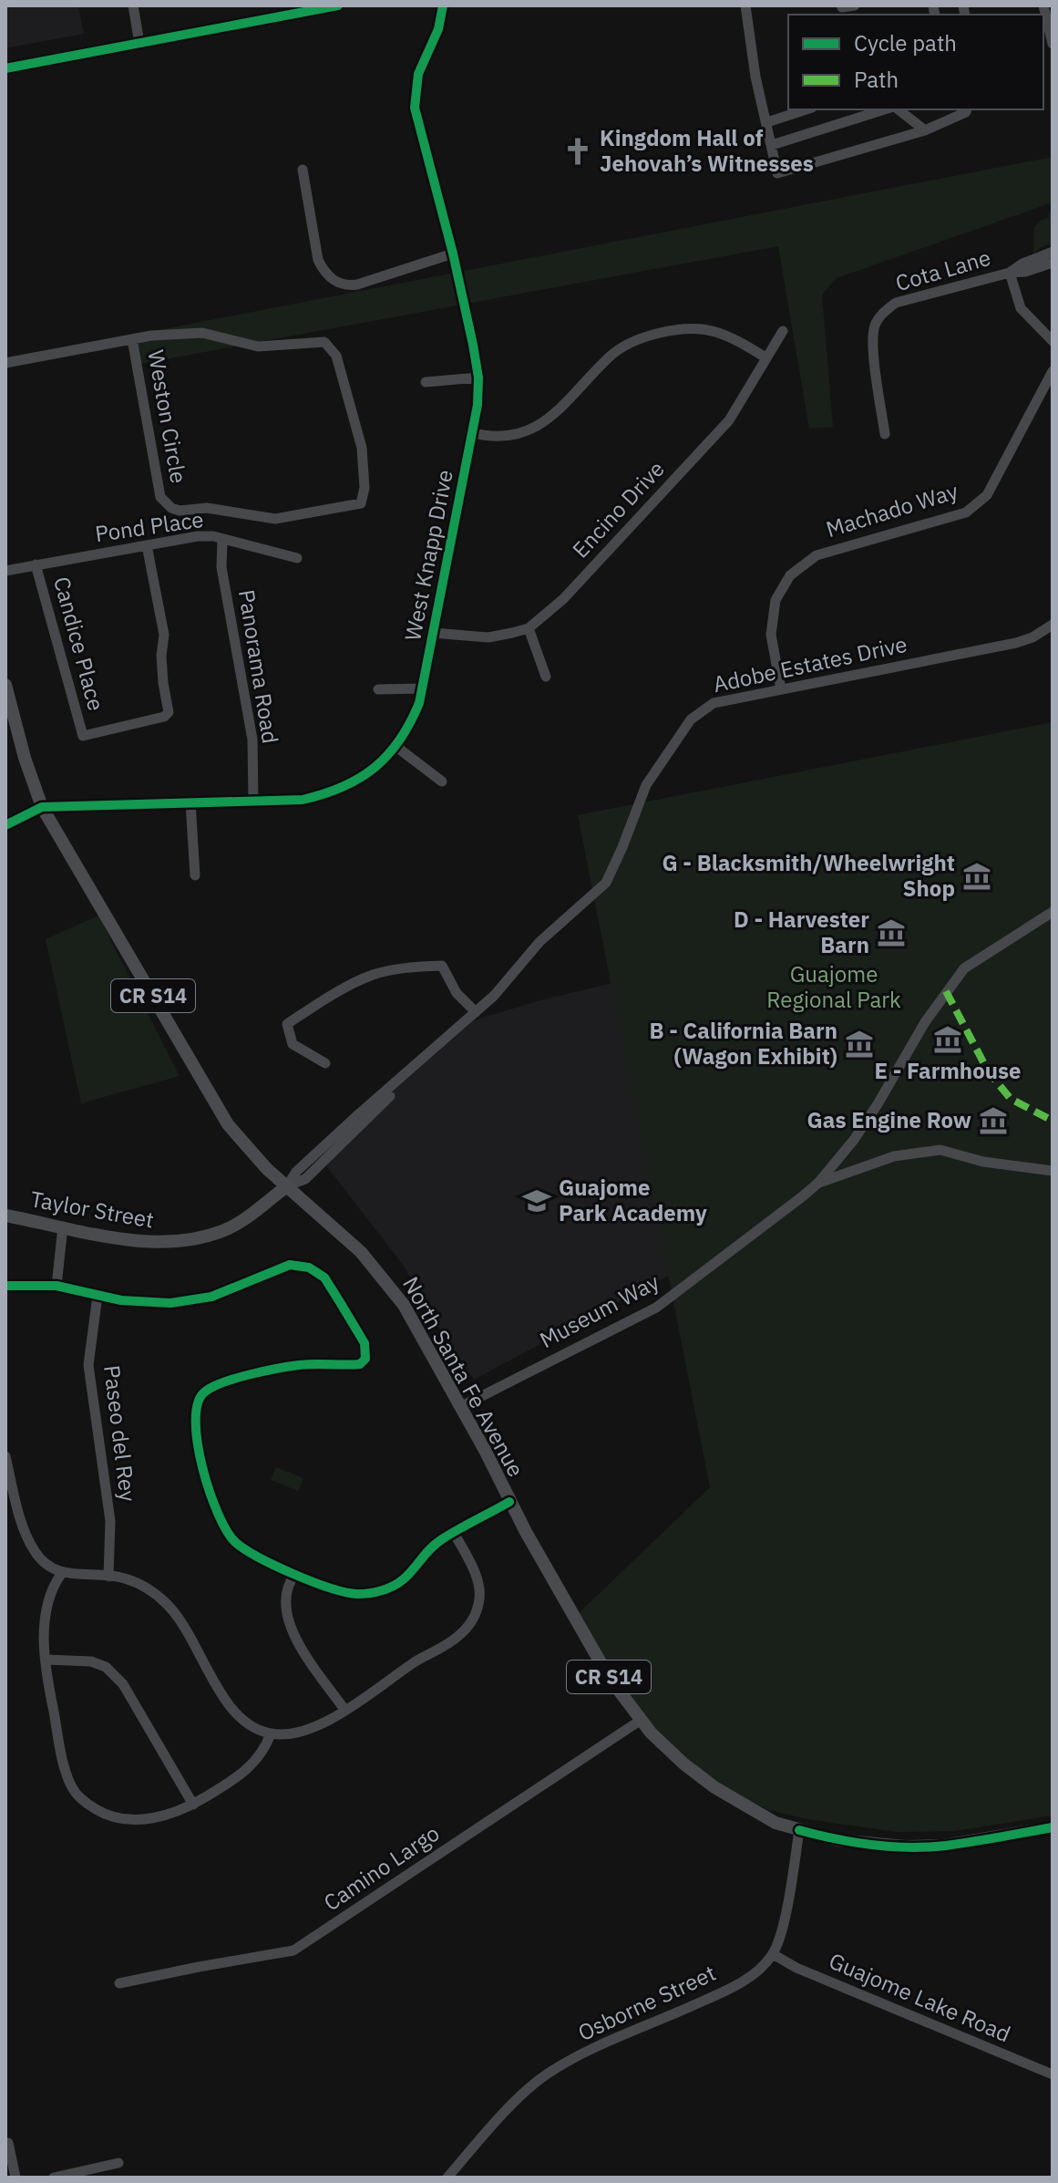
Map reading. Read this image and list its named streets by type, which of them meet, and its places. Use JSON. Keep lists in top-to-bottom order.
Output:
{
  "streets": {
    "main road": ["CR S14", "Taylor Street", "North Santa Fe Avenue"],
    "street": [
      "Cota Lane",
      "Weston Circle",
      "Encino Drive",
      "Machado Way",
      "Pond Place",
      "West Knapp Drive",
      "Candice Place",
      "Adobe Estates Drive",
      "Panorama Road",
      "Museum Way",
      "Paseo del Rey",
      "Camino Largo",
      "Guajome Lake Road",
      "Osborne Street"
    ]
  },
  "crossings": [
    ["Encino Drive", "West Knapp Drive"],
    ["Machado Way", "Adobe Estates Drive"],
    ["Pond Place", "Candice Place"],
    ["Pond Place", "Panorama Road"],
    ["West Knapp Drive", "Panorama Road"],
    ["West Knapp Drive", "North Santa Fe Avenue"],
    ["Adobe Estates Drive", "Taylor Street"],
    ["Adobe Estates Drive", "North Santa Fe Avenue"],
    ["Taylor Street", "North Santa Fe Avenue"],
    ["Museum Way", "North Santa Fe Avenue"],
    ["North Santa Fe Avenue", "Camino Largo"],
    ["Guajome Lake Road", "Osborne Street"]
  ],
  "parks": ["Guajome Regional Park"],
  "places": {
    "church": ["Kingdom Hall of Jehovah’s Witnesses"],
    "museum": [
      "G - Blacksmith/Wheelwright Shop",
      "D - Harvester Barn",
      "E - Farmhouse",
      "B - California Barn (Wagon Exhibit)",
      "Gas Engine Row"
    ],
    "school or university": ["Guajome Park Academy"]
  },
  "legend": ["Cycle path", "Path"]
}
